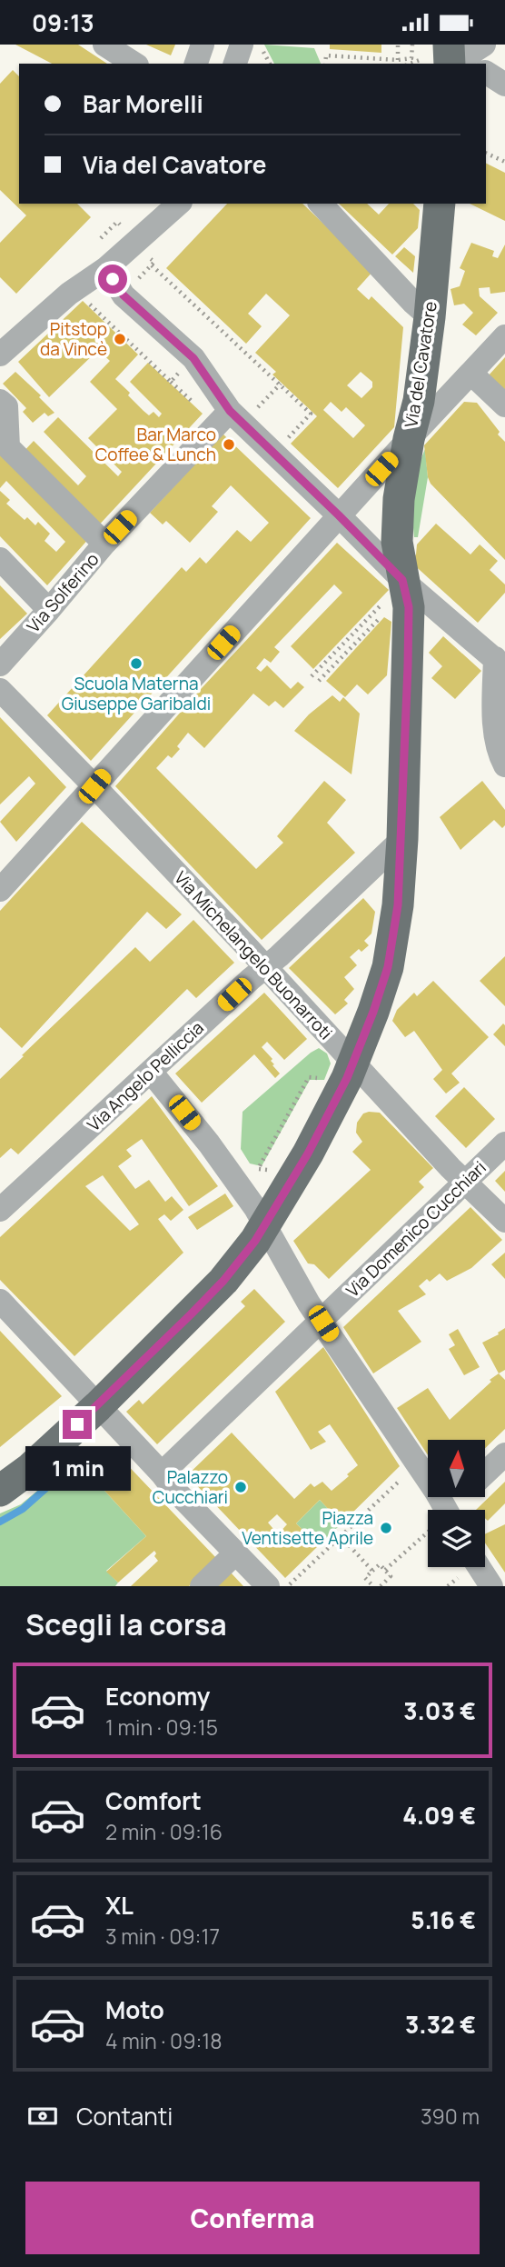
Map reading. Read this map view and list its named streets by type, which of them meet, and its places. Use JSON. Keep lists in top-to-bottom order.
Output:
{
  "streets": {
    "main road": ["Via del Cavatore"],
    "street": [
      "Via Solferino",
      "Via Michelangelo Buonarroti",
      "Via Angelo Pelliccia",
      "Via Domenico Cucchiari"
    ]
  },
  "crossings": [
    ["Via del Cavatore", "Via Michelangelo Buonarroti"],
    ["Via del Cavatore", "Via Angelo Pelliccia"],
    ["Via Michelangelo Buonarroti", "Via Angelo Pelliccia"],
    ["Via Michelangelo Buonarroti", "Via Domenico Cucchiari"]
  ],
  "places": [
    "Pitstop da Vincè",
    "Bar Marco Coffee & Lunch",
    "Scuola Materna Giuseppe Garibaldi",
    "Palazzo Cucchiari",
    "Piazza Ventisette Aprile"
  ],
  "north": "top",
  "page": {
    "status": "09:13",
    "banner": ["Bar Morelli", "Via del Cavatore"],
    "bubble": "1 min",
    "heading": "Scegli la corsa",
    "list": [
      {
        "name": "Economy",
        "note": "1 min · 09:15",
        "value": "3.03 €"
      },
      {
        "name": "Comfort",
        "note": "2 min · 09:16",
        "value": "4.09 €"
      },
      {
        "name": "XL",
        "note": "3 min · 09:17",
        "value": "5.16 €"
      },
      {
        "name": "Moto",
        "note": "4 min · 09:18",
        "value": "3.32 €"
      }
    ],
    "pay": ["Contanti", "390 m"],
    "buttons": "Conferma"
  }
}
